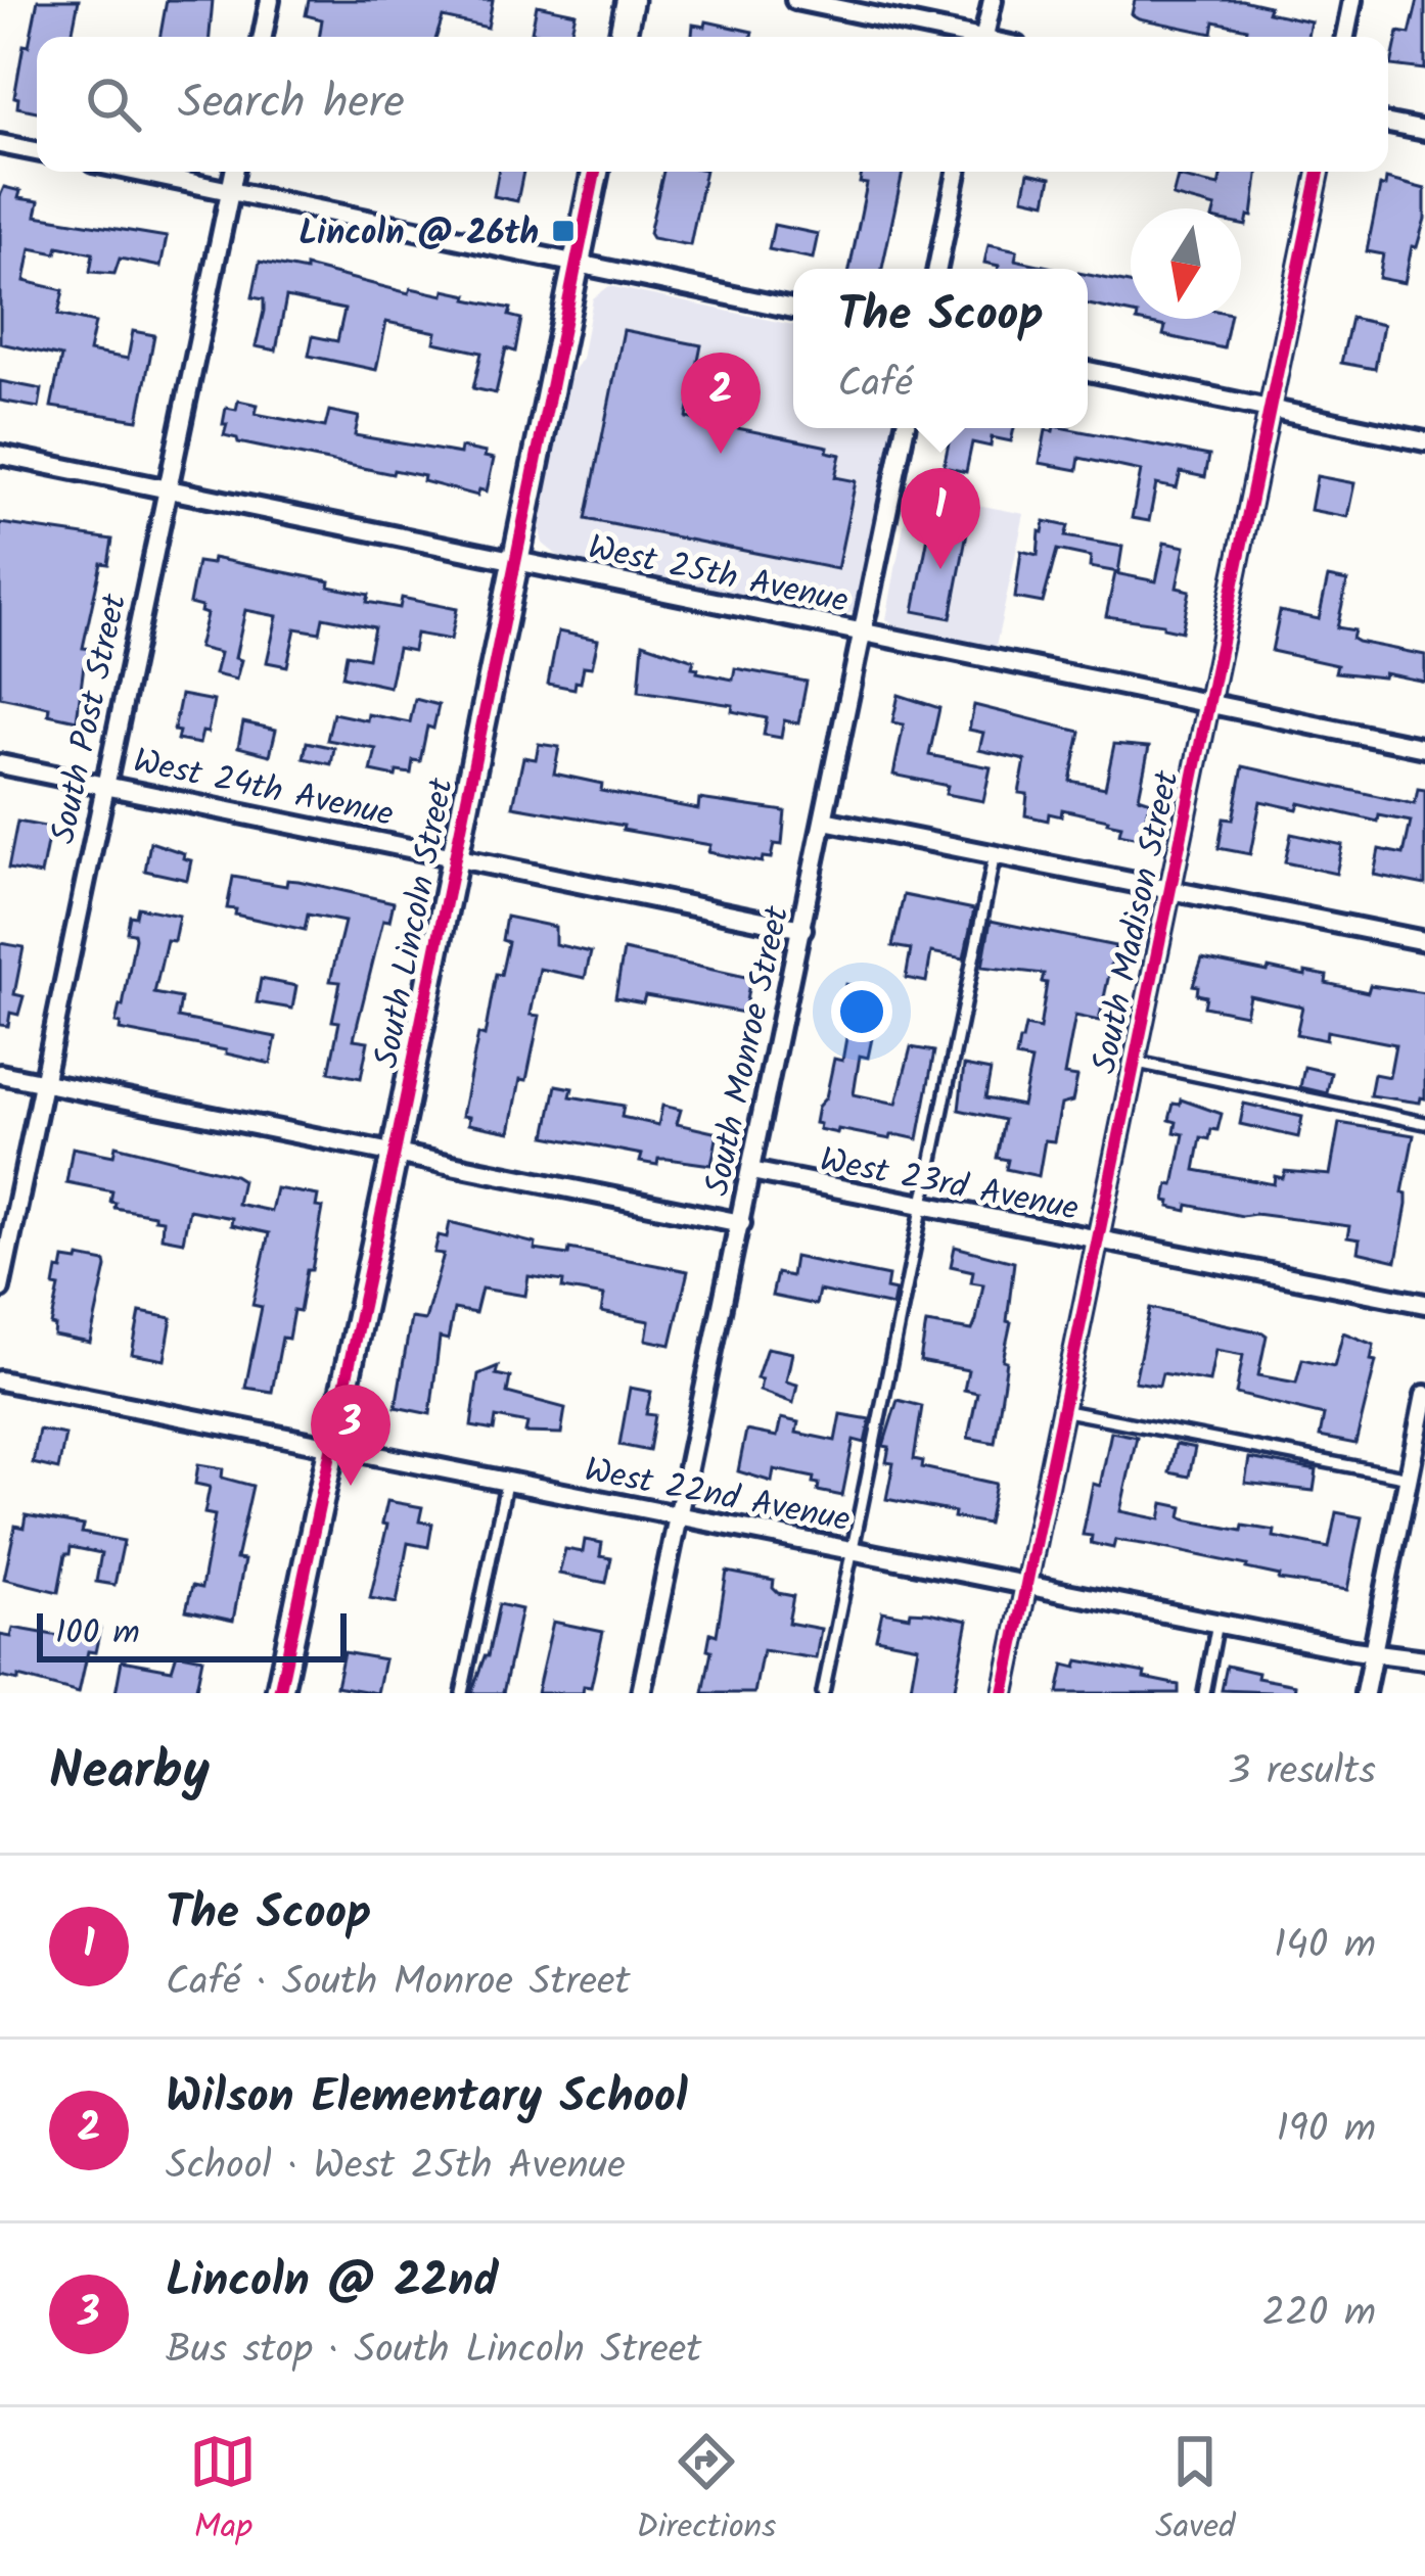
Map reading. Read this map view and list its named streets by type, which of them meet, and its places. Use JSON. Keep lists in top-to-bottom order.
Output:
{
  "streets": {
    "street": [
      "West 25th Avenue",
      "South Post Street",
      "West 24th Avenue",
      "South Madison Street",
      "South Lincoln Street",
      "South Monroe Street",
      "West 23rd Avenue",
      "West 22nd Avenue"
    ]
  },
  "crossings": [
    ["West 25th Avenue", "South Post Street"],
    ["West 25th Avenue", "South Madison Street"],
    ["West 25th Avenue", "South Lincoln Street"],
    ["West 25th Avenue", "South Monroe Street"],
    ["South Post Street", "West 24th Avenue"],
    ["West 24th Avenue", "South Lincoln Street"],
    ["West 24th Avenue", "South Monroe Street"],
    ["South Madison Street", "West 23rd Avenue"],
    ["South Madison Street", "West 22nd Avenue"],
    ["South Lincoln Street", "West 22nd Avenue"],
    ["South Monroe Street", "West 23rd Avenue"],
    ["South Monroe Street", "West 22nd Avenue"]
  ],
  "places": {
    "transit": ["Lincoln @ 26th"]
  },
  "scale_bar": "100 m",
  "north": "bottom",
  "page": {
    "search": "Search here",
    "popup": ["The Scoop", "Café"],
    "pins": ["2", "1", "3"],
    "scale": "100 m",
    "heading": ["Nearby", "3 results"],
    "list": [
      {
        "mark": "1",
        "name": "The Scoop",
        "note": "Café · South Monroe Street",
        "value": "140 m"
      },
      {
        "mark": "2",
        "name": "Wilson Elementary School",
        "note": "School · West 25th Avenue",
        "value": "190 m"
      },
      {
        "mark": "3",
        "name": "Lincoln @ 22nd",
        "note": "Bus stop · South Lincoln Street",
        "value": "220 m"
      }
    ],
    "nav": ["Map", "Directions", "Saved"]
  }
}
